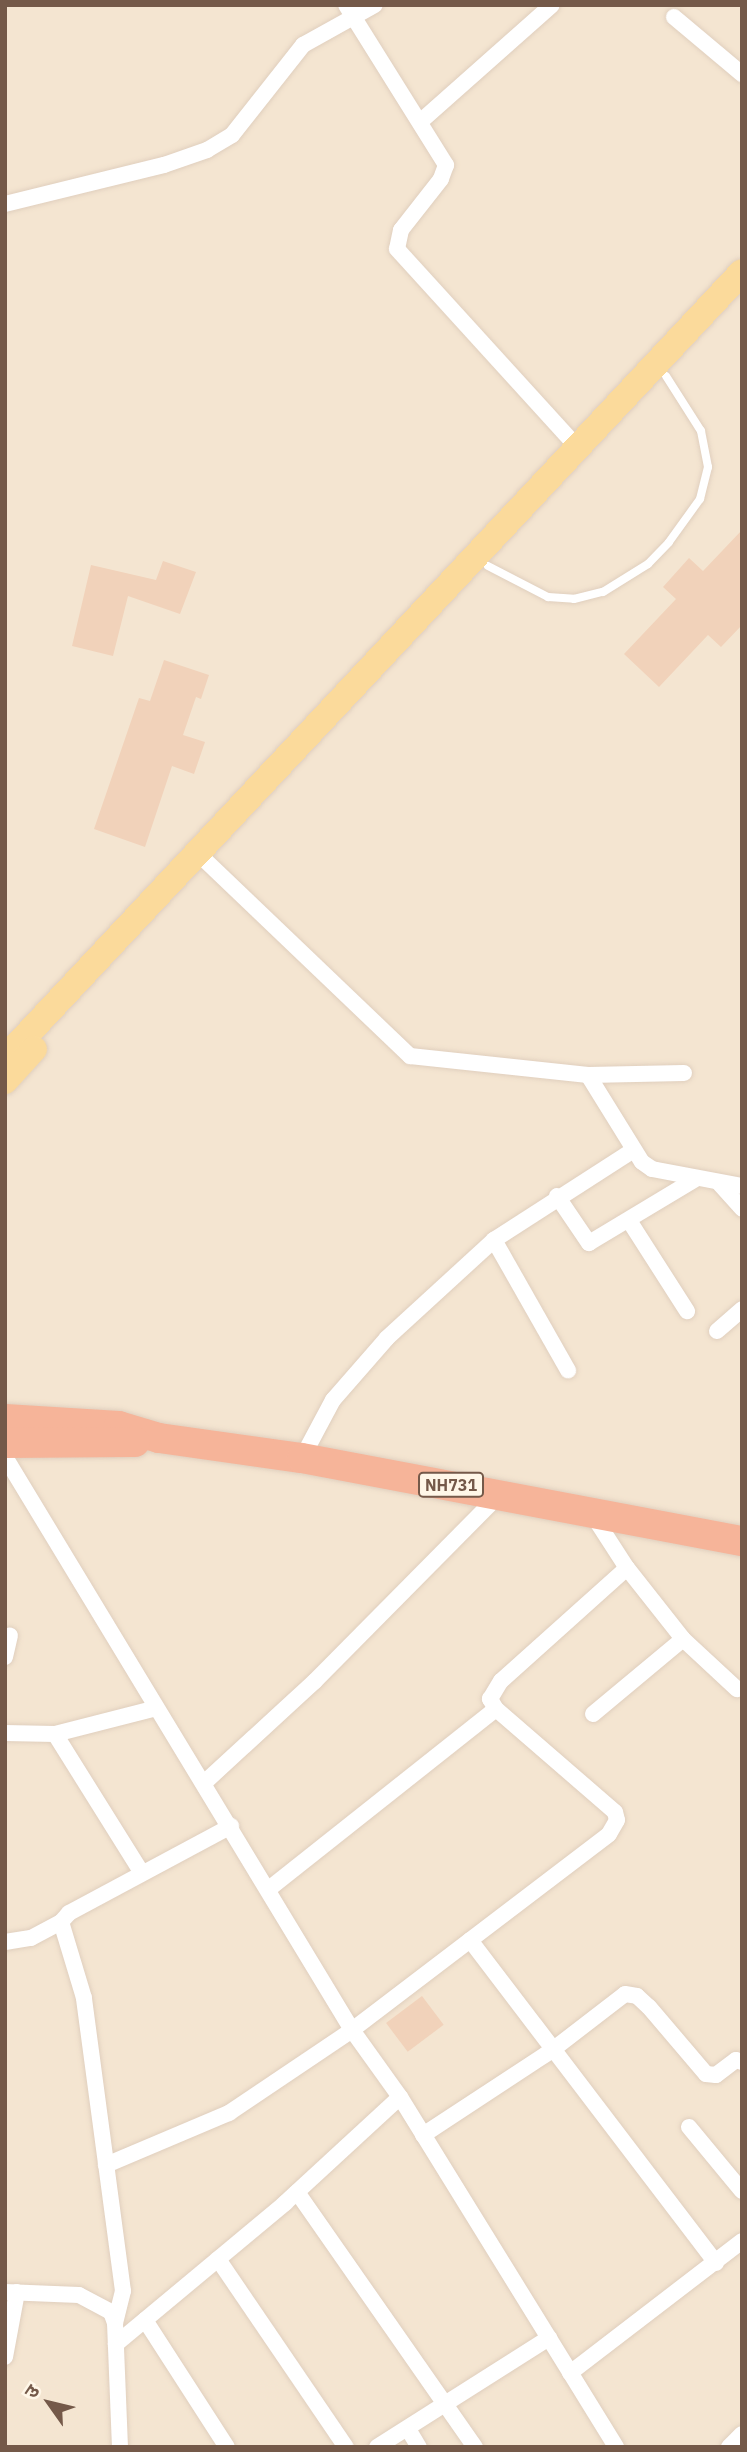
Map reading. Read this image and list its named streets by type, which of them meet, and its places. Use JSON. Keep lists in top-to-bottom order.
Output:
{
  "streets": {
    "highway": ["NH731"]
  },
  "north": "top left"
}
